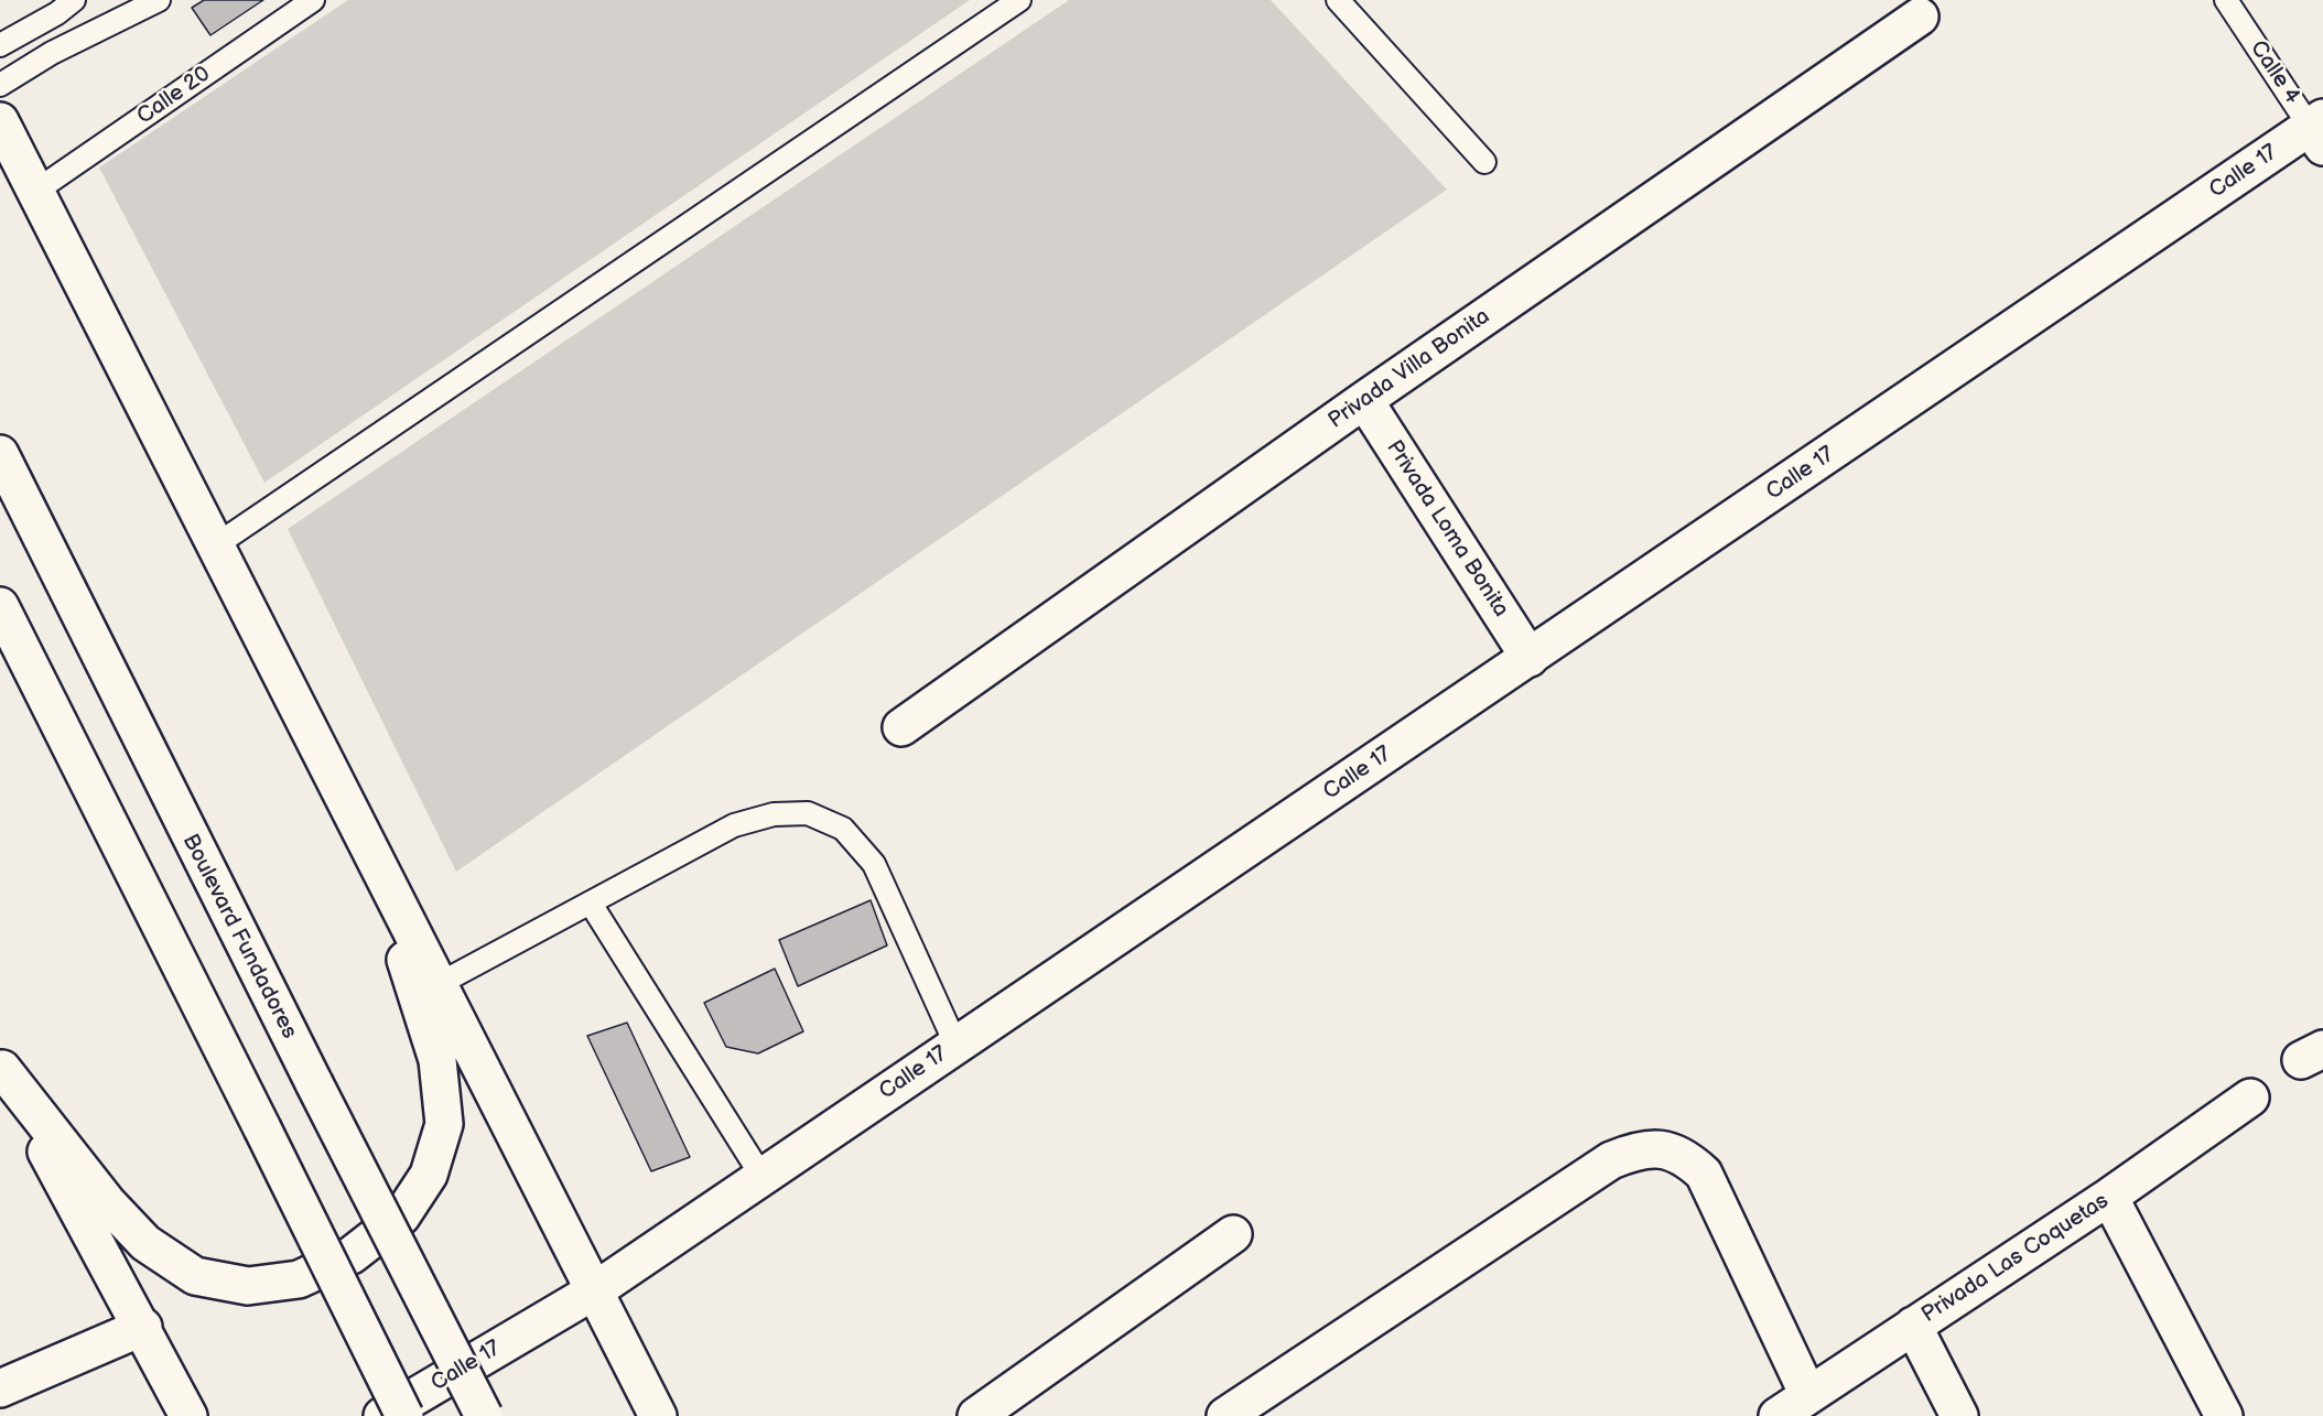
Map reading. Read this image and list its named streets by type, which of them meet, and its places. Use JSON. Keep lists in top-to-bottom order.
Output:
{
  "streets": {
    "main road": [
      "Calle 17",
      "Privada Villa Bonita",
      "Privada Loma Bonita",
      "Boulevard Fundadores",
      "Privada Las Coquetas"
    ],
    "lane": ["Calle 4", "Calle 20"]
  },
  "crossings": [
    ["Calle 4", "Calle 17"],
    ["Calle 17", "Privada Loma Bonita"],
    ["Privada Villa Bonita", "Privada Loma Bonita"]
  ]
}
